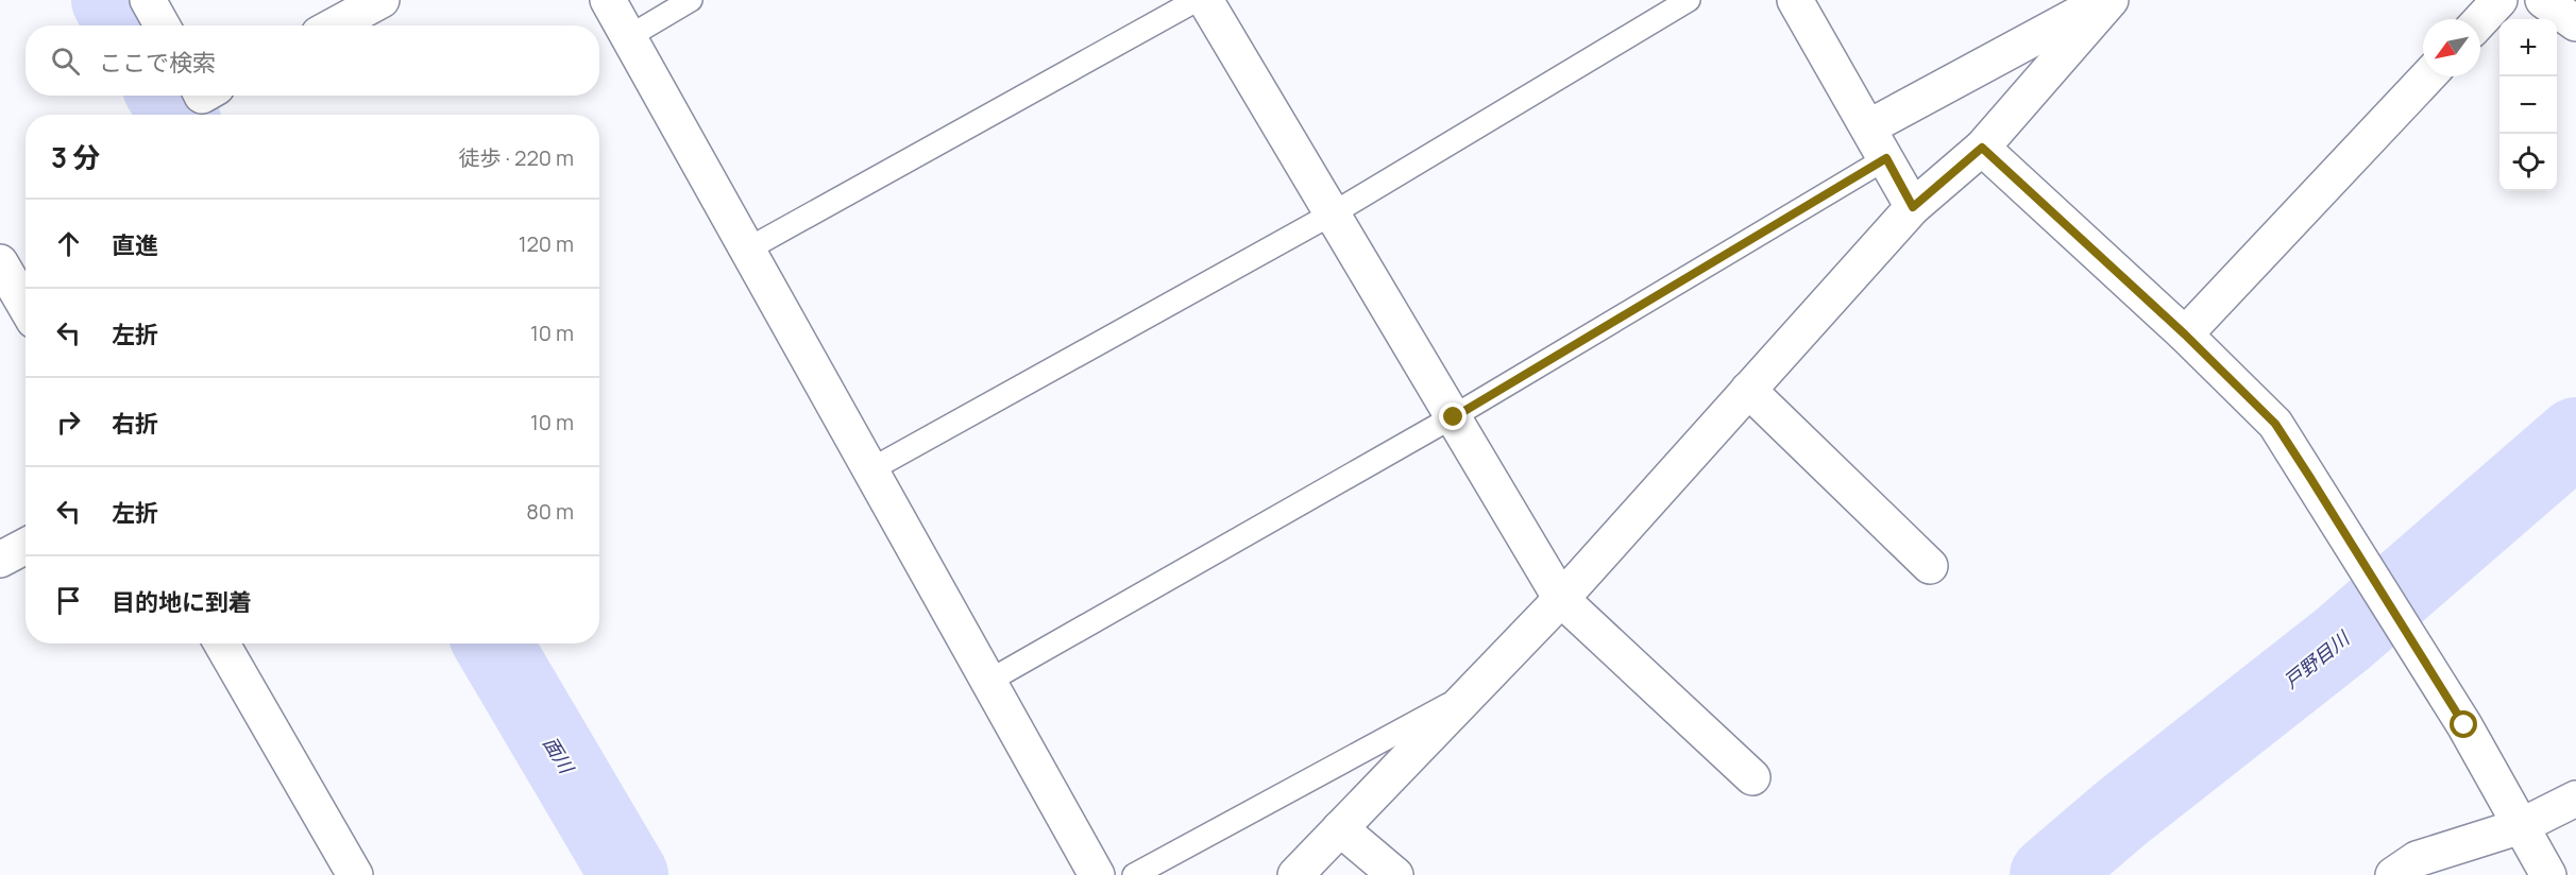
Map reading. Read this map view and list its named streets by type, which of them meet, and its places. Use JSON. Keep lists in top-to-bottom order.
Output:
{
  "water": ["戸野目川", "面川"],
  "north": "bottom left",
  "page": {
    "map_buttons": ["+", "−"],
    "search": "ここで検索",
    "heading": ["3 分", "徒歩 · 220 m"],
    "list": [
      ["直進", "120 m"],
      ["左折", "10 m"],
      ["右折", "10 m"],
      ["左折", "80 m"],
      "目的地に到着"
    ]
  }
}
